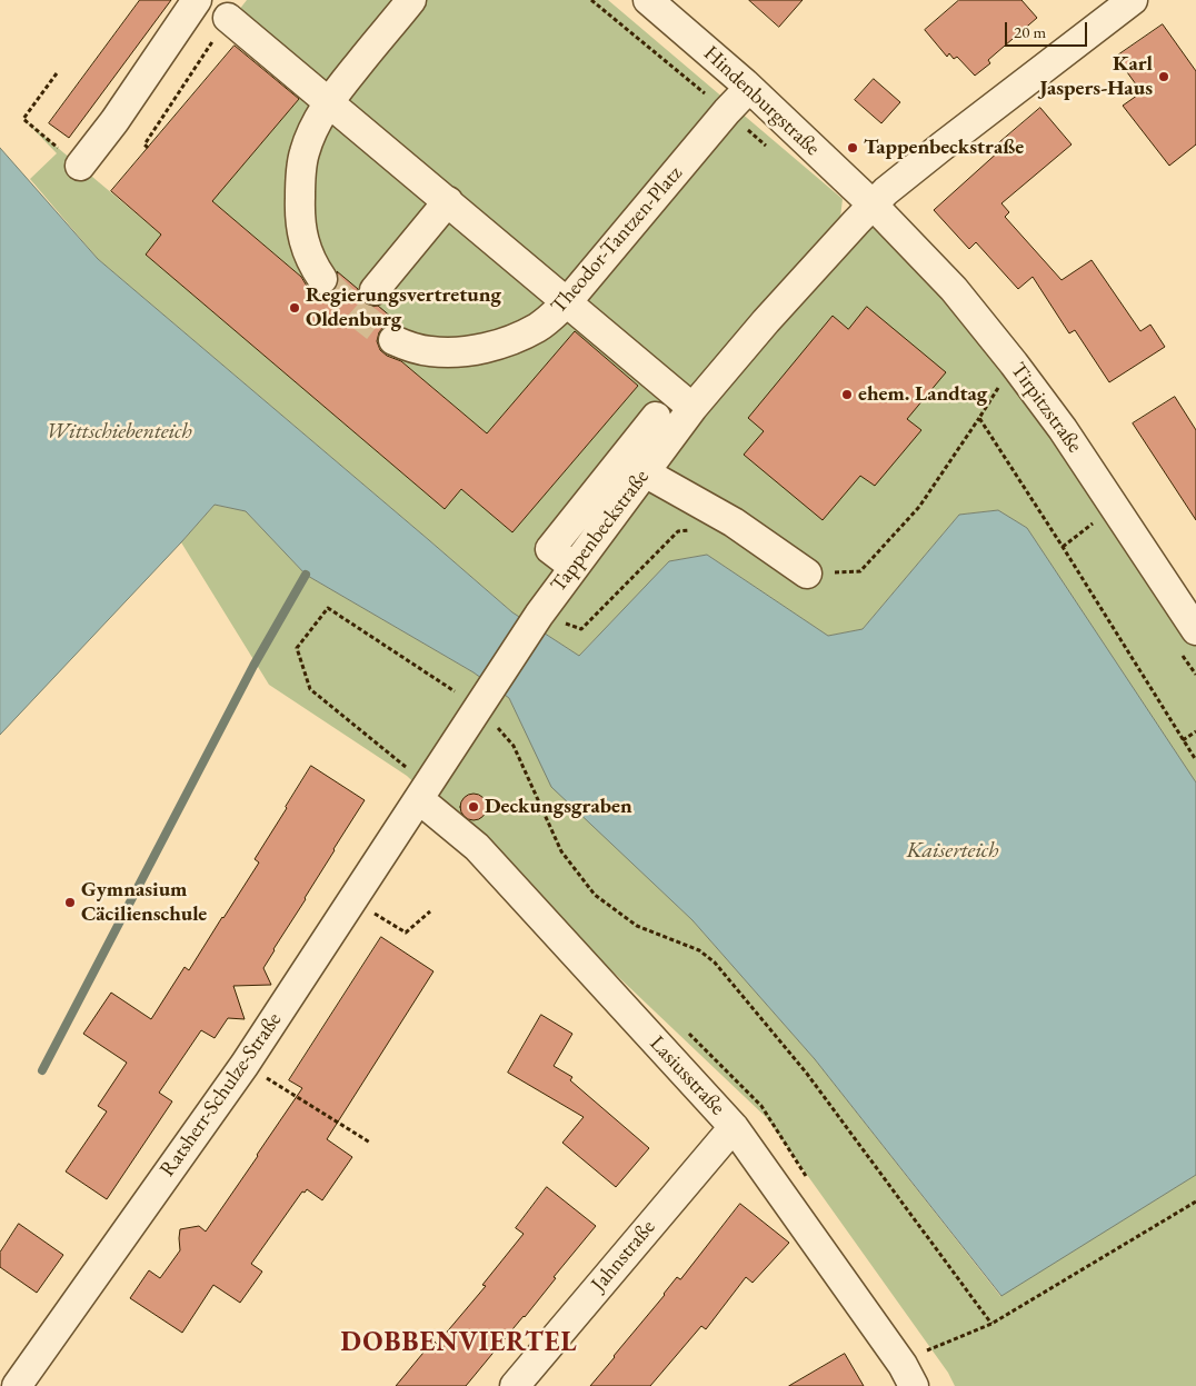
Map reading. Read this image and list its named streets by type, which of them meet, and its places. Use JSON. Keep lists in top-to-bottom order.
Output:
{
  "streets": {
    "street": [
      "Hindenburgstraße",
      "Theodor-Tantzen-Platz",
      "Tirpitzstraße",
      "Tappenbeckstraße",
      "Lasiusstraße",
      "Ratsherr-Schulze-Straße",
      "Jahnstraße"
    ]
  },
  "crossings": [
    ["Hindenburgstraße", "Theodor-Tantzen-Platz"],
    ["Hindenburgstraße", "Tirpitzstraße"],
    ["Hindenburgstraße", "Tappenbeckstraße"],
    ["Tirpitzstraße", "Tappenbeckstraße"],
    ["Tappenbeckstraße", "Lasiusstraße"],
    ["Tappenbeckstraße", "Ratsherr-Schulze-Straße"],
    ["Lasiusstraße", "Ratsherr-Schulze-Straße"],
    ["Lasiusstraße", "Jahnstraße"]
  ],
  "districts": ["DOBBENVIERTEL"],
  "water": ["Wittschiebenteich", "Kaiserteich"],
  "places": [
    "Karl Jaspers-Haus",
    "Tappenbeckstraße",
    "Regierungsvertretung Oldenburg",
    "ehem. Landtag",
    "Deckungsgraben",
    "Gymnasium Cäcilienschule"
  ],
  "scale_bar": "20 m"
}
